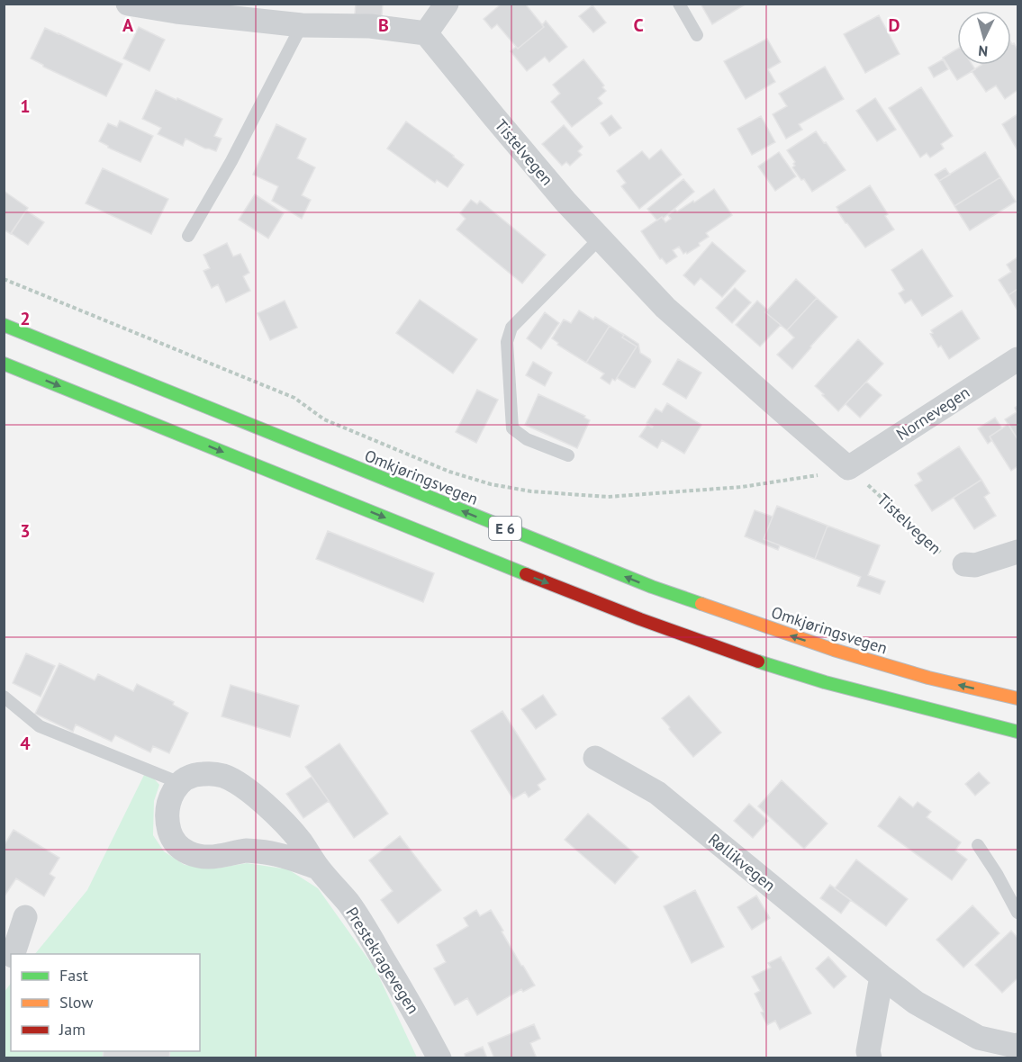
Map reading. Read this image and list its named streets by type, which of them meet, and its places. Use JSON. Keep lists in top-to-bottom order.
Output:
{
  "streets": {
    "highway": ["Omkjøringsvegen", "E 6"],
    "street": [
      "Tistelvegen",
      "Nornevegen",
      "Røllikvegen",
      "Prestekragevegen"
    ]
  },
  "crossings": [
    ["Tistelvegen", "Nornevegen"]
  ],
  "legend": ["Fast", "Slow", "Jam"],
  "north": "bottom",
  "grid": {
    "columns": [
      "A",
      "B",
      "C",
      "D"
    ],
    "rows": [
      "1",
      "2",
      "3",
      "4"
    ]
  }
}
